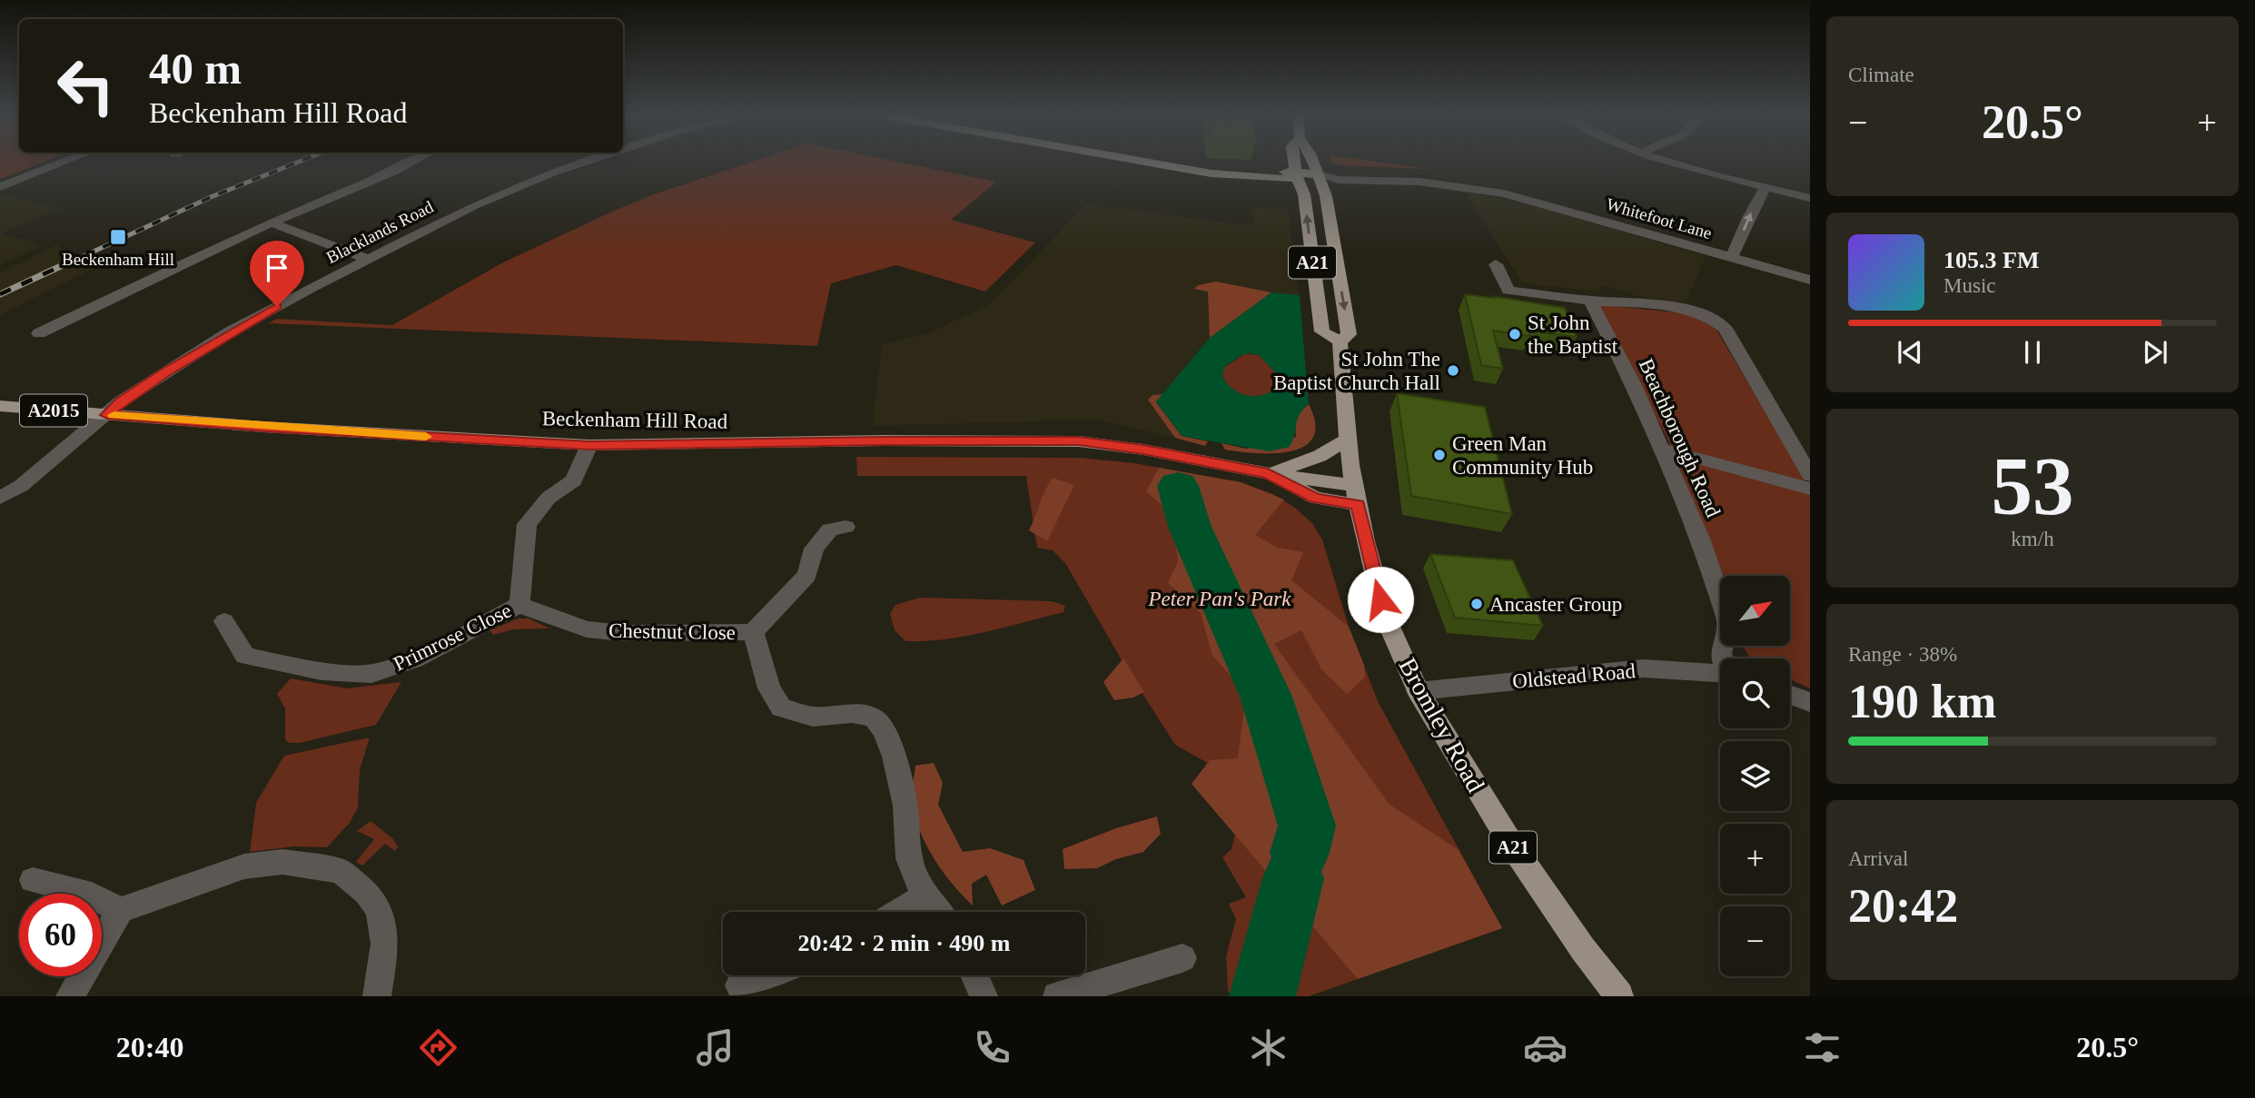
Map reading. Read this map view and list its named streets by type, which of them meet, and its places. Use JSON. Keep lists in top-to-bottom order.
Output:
{
  "streets": {
    "main road": [
      "A21",
      "A2015",
      "Beckenham Hill Road",
      "Bromley Road"
    ],
    "street": [
      "Whitefoot Lane",
      "Blacklands Road",
      "Beachborough Road",
      "Chestnut Close",
      "Primrose Close",
      "Oldstead Road"
    ]
  },
  "crossings": [
    ["Whitefoot Lane", "Bromley Road"],
    ["Blacklands Road", "Beckenham Hill Road"],
    ["Beckenham Hill Road", "Primrose Close"],
    ["Beckenham Hill Road", "Bromley Road"],
    ["Chestnut Close", "Primrose Close"],
    ["Oldstead Road", "Bromley Road"]
  ],
  "parks": ["Peter Pan's Park"],
  "places": {
    "transit": ["Beckenham Hill"],
    "other": [
      "St John the Baptist",
      "St John The Baptist Church Hall",
      "Green Man Community Hub",
      "Ancaster Group"
    ]
  },
  "north": "top right",
  "page": {
    "tile": [
      "Climate",
      ["53", "km/h"],
      ["Range · 38%", "190 km"],
      ["Arrival", "20:42"]
    ],
    "turn": ["40 m", "Beckenham Hill Road"],
    "heat": ["−", "20.5°", "+"],
    "song": ["105.3 FM", "Music"],
    "map_buttons": ["+", "−"],
    "limit": "60",
    "trip": "20:42 · 2 min · 490 m",
    "tabs": ["20:40", "20.5°"]
  }
}
